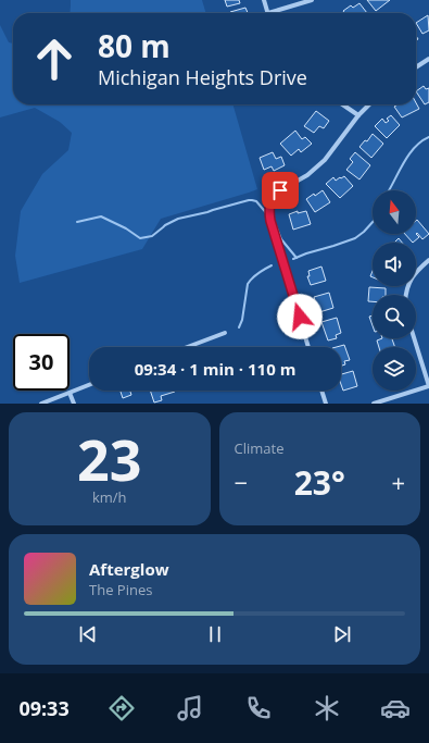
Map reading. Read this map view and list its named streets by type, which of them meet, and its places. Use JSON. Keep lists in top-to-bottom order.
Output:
{
  "north": "top",
  "page": {
    "turn": ["80 m", "Michigan Heights Drive"],
    "limit": "30",
    "trip": "09:34 · 1 min · 110 m",
    "tile": [
      ["23", "km/h"],
      "Climate"
    ],
    "heat": ["−", "23°", "+"],
    "song": ["Afterglow", "The Pines"],
    "tabs": "09:33"
  }
}
